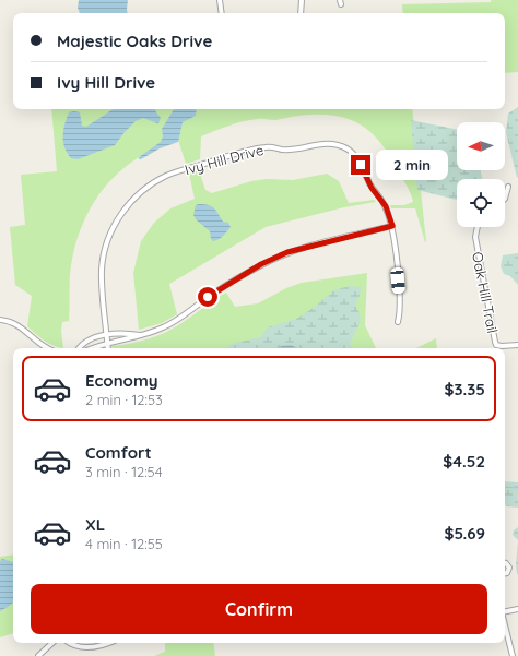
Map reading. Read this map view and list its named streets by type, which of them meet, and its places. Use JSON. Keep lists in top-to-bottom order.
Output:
{
  "streets": {
    "street": ["Ivy Hill Drive", "Oak Hill Trail"]
  },
  "north": "left",
  "page": {
    "banner": ["Majestic Oaks Drive", "Ivy Hill Drive"],
    "bubble": "2 min",
    "list": [
      {
        "name": "Economy",
        "note": "2 min · 12:53",
        "value": "$3.35"
      },
      {
        "name": "Comfort",
        "note": "3 min · 12:54",
        "value": "$4.52"
      },
      {
        "name": "XL",
        "note": "4 min · 12:55",
        "value": "$5.69"
      }
    ],
    "buttons": "Confirm"
  }
}
